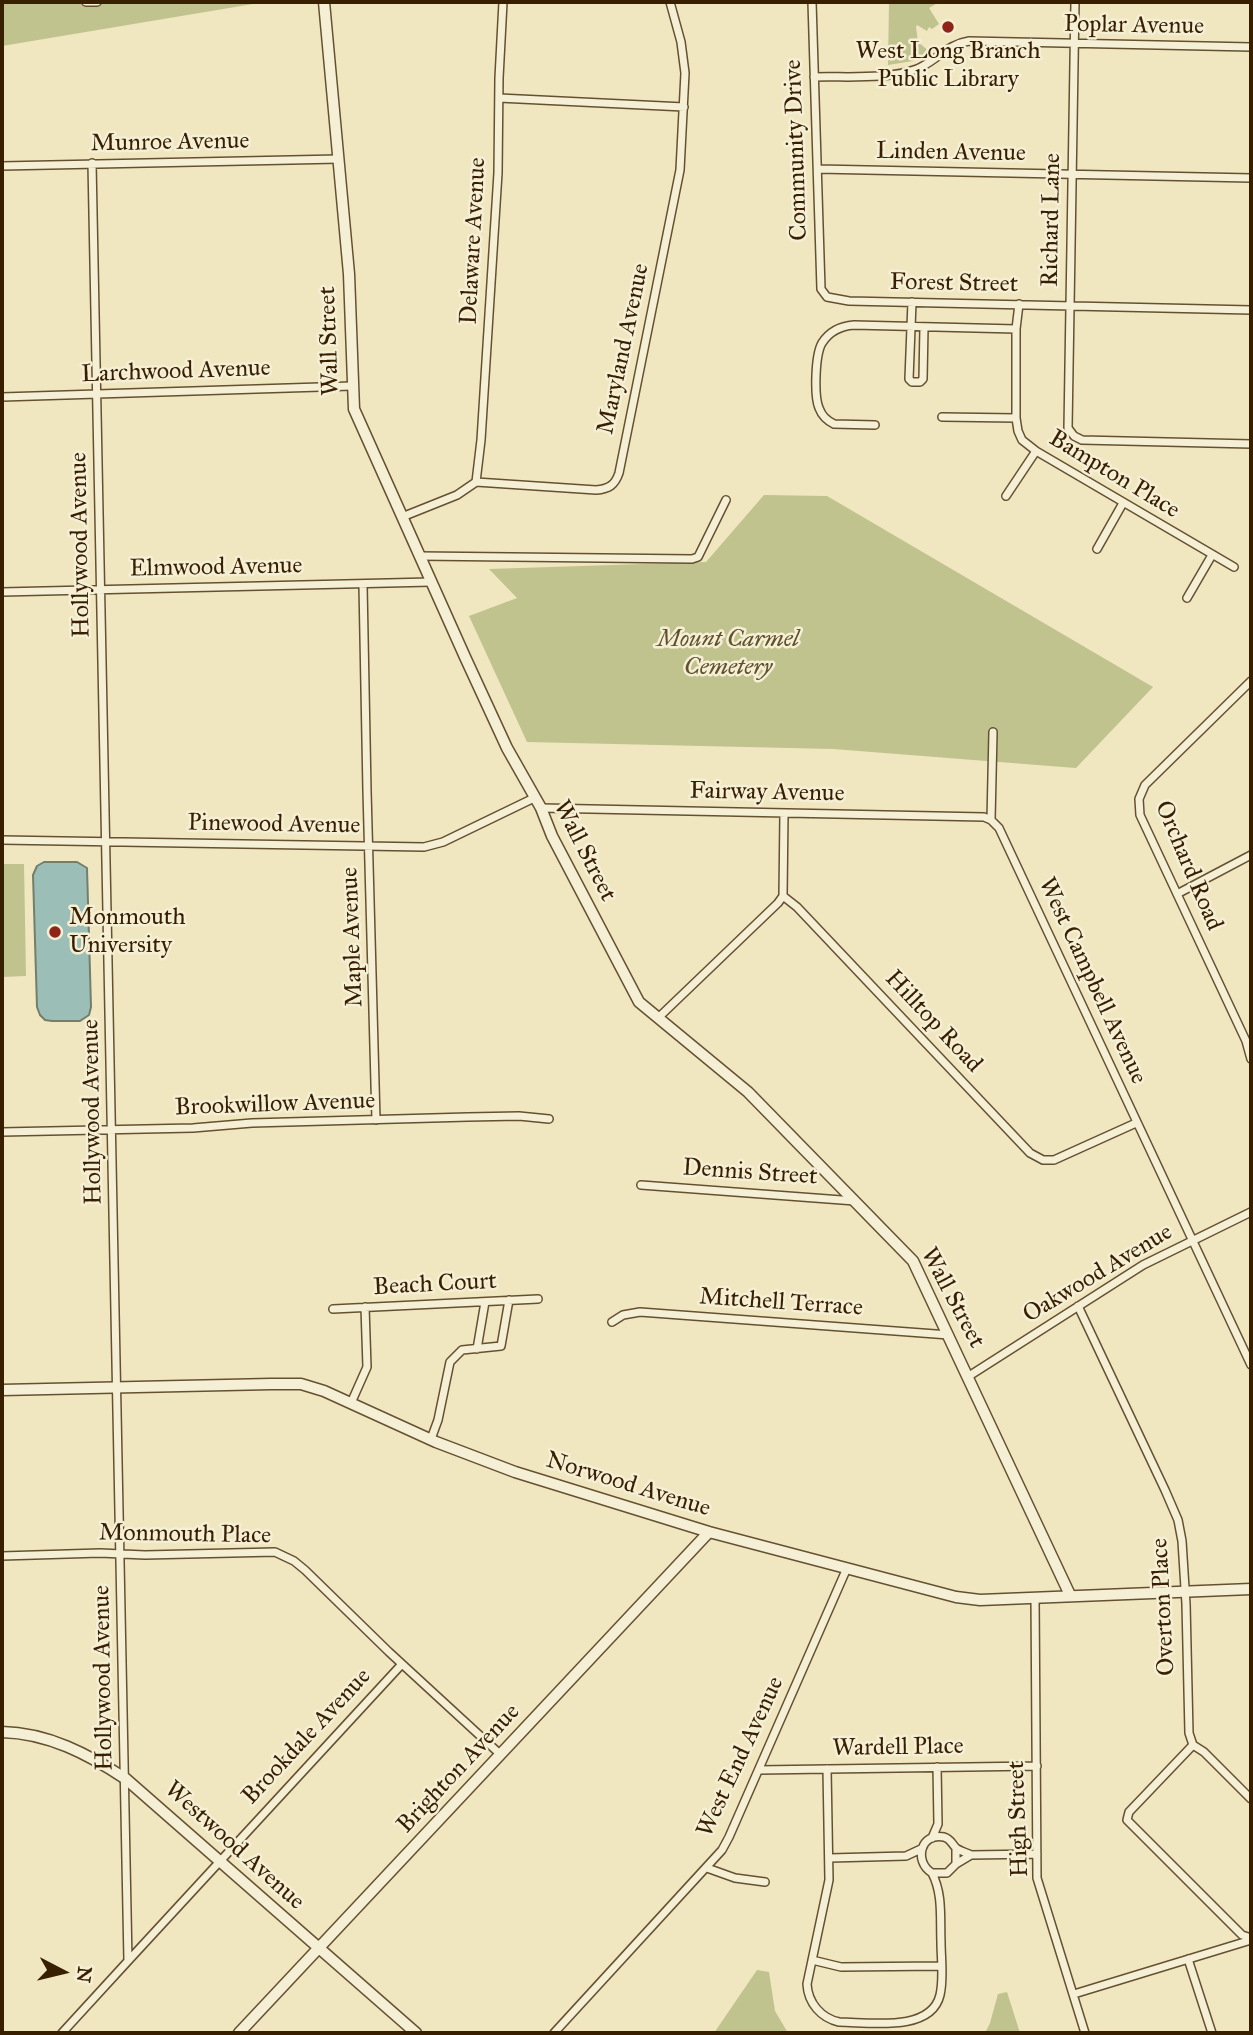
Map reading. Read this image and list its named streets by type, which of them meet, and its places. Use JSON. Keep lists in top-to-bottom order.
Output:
{
  "streets": {
    "street": [
      "Poplar Avenue",
      "Munroe Avenue",
      "Community Drive",
      "Linden Avenue",
      "Richard Lane",
      "Delaware Avenue",
      "Forest Street",
      "Wall Street",
      "Maryland Avenue",
      "Larchwood Avenue",
      "Bampton Place",
      "Hollywood Avenue",
      "Elmwood Avenue",
      "Fairway Avenue",
      "Pinewood Avenue",
      "Orchard Road",
      "Maple Avenue",
      "West Campbell Avenue",
      "Hilltop Road",
      "Brookwillow Avenue",
      "Dennis Street",
      "Oakwood Avenue",
      "Beach Court",
      "Mitchell Terrace",
      "Norwood Avenue",
      "Monmouth Place",
      "Overton Place",
      "Brookdale Avenue",
      "Wardell Place",
      "West End Avenue",
      "Brighton Avenue",
      "High Street",
      "Westwood Avenue"
    ]
  },
  "crossings": [
    ["Poplar Avenue", "Community Drive"],
    ["Poplar Avenue", "Richard Lane"],
    ["Munroe Avenue", "Wall Street"],
    ["Munroe Avenue", "Hollywood Avenue"],
    ["Community Drive", "Linden Avenue"],
    ["Community Drive", "Forest Street"],
    ["Linden Avenue", "Richard Lane"],
    ["Richard Lane", "Forest Street"],
    ["Richard Lane", "Bampton Place"],
    ["Delaware Avenue", "Maryland Avenue"],
    ["Forest Street", "Bampton Place"],
    ["Wall Street", "Larchwood Avenue"],
    ["Wall Street", "Elmwood Avenue"],
    ["Wall Street", "Fairway Avenue"],
    ["Wall Street", "Pinewood Avenue"],
    ["Wall Street", "Dennis Street"],
    ["Wall Street", "Oakwood Avenue"],
    ["Wall Street", "Mitchell Terrace"],
    ["Wall Street", "Norwood Avenue"],
    ["Larchwood Avenue", "Hollywood Avenue"],
    ["Hollywood Avenue", "Elmwood Avenue"],
    ["Hollywood Avenue", "Pinewood Avenue"],
    ["Hollywood Avenue", "Brookwillow Avenue"],
    ["Hollywood Avenue", "Norwood Avenue"],
    ["Hollywood Avenue", "Monmouth Place"],
    ["Hollywood Avenue", "Brookdale Avenue"],
    ["Hollywood Avenue", "Westwood Avenue"],
    ["Elmwood Avenue", "Maple Avenue"],
    ["Fairway Avenue", "West Campbell Avenue"],
    ["Pinewood Avenue", "Maple Avenue"],
    ["Maple Avenue", "Brookwillow Avenue"],
    ["West Campbell Avenue", "Hilltop Road"],
    ["West Campbell Avenue", "Oakwood Avenue"],
    ["Oakwood Avenue", "Overton Place"],
    ["Norwood Avenue", "Overton Place"],
    ["Norwood Avenue", "West End Avenue"],
    ["Norwood Avenue", "Brighton Avenue"],
    ["Norwood Avenue", "High Street"],
    ["Monmouth Place", "Brookdale Avenue"],
    ["Monmouth Place", "Brighton Avenue"],
    ["Brookdale Avenue", "Westwood Avenue"],
    ["Wardell Place", "West End Avenue"],
    ["Wardell Place", "High Street"],
    ["Brighton Avenue", "Westwood Avenue"]
  ],
  "parks": ["Mount Carmel Cemetery"],
  "places": ["West Long Branch Public Library", "Monmouth University"],
  "north": "right"
}
